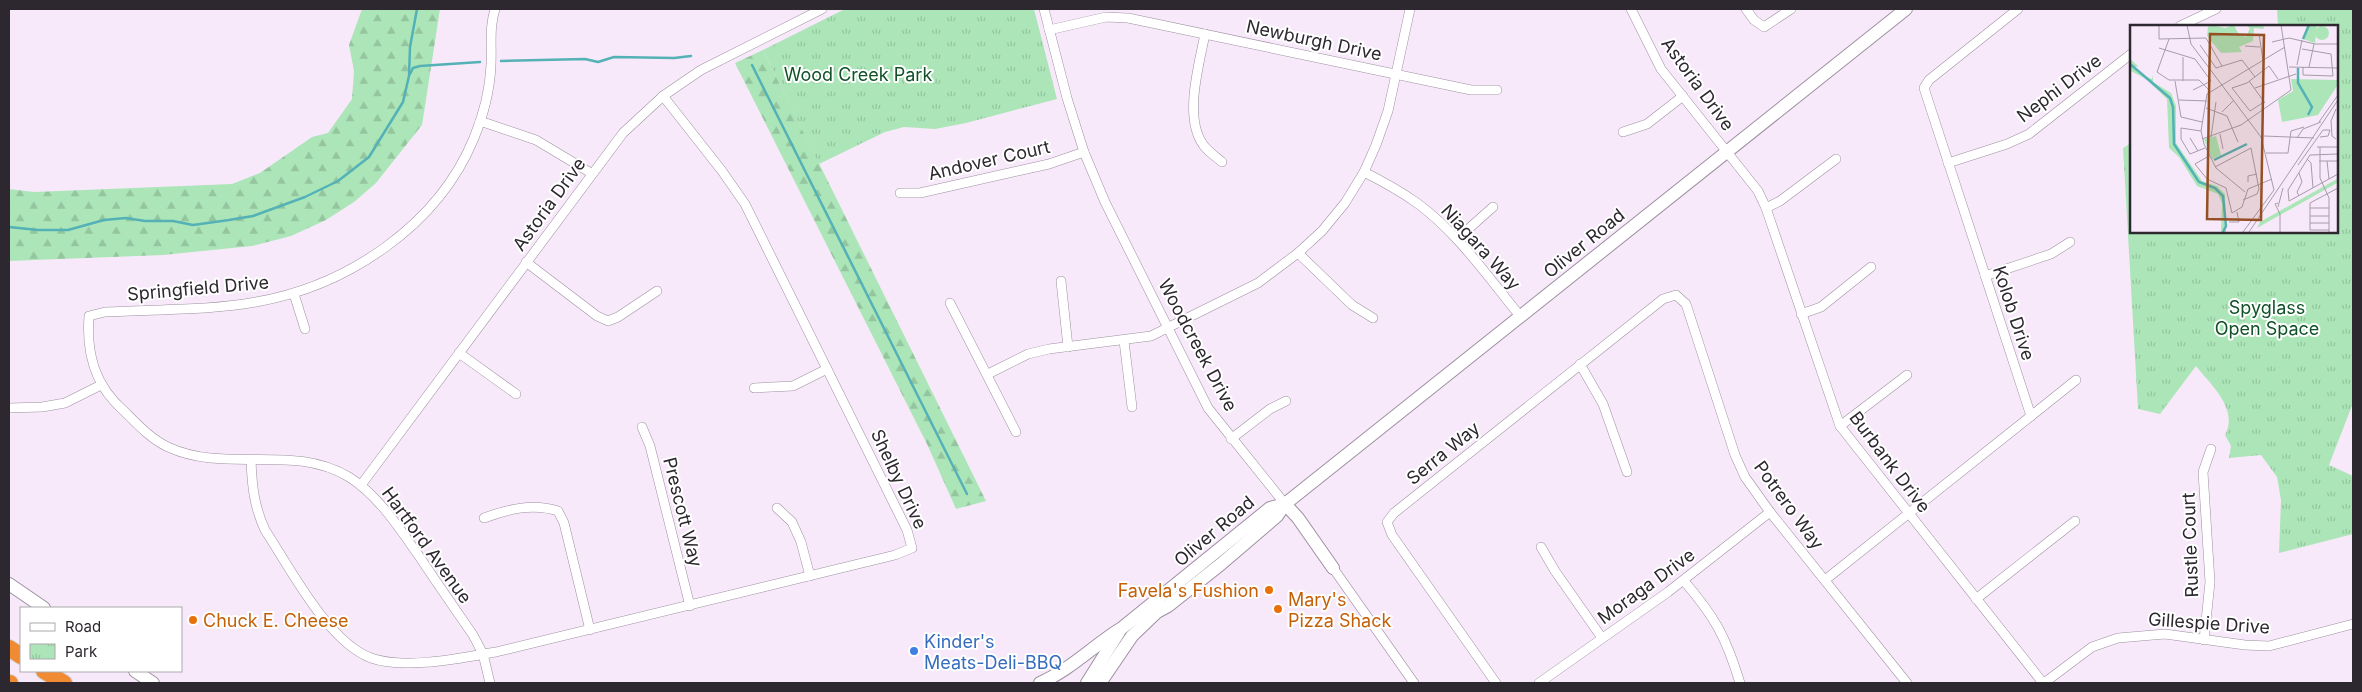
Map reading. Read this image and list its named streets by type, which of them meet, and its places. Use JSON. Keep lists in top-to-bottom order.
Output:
{
  "streets": {
    "street": [
      "Newburgh Drive",
      "Astoria Drive",
      "Nephi Drive",
      "Andover Court",
      "Oliver Road",
      "Niagara Way",
      "Springfield Drive",
      "Kolob Drive",
      "Woodcreek Drive",
      "Serra Way",
      "Burbank Drive",
      "Shelby Drive",
      "Potrero Way",
      "Prescott Way",
      "Hartford Avenue",
      "Rustle Court",
      "Moraga Drive",
      "Gillespie Drive"
    ]
  },
  "crossings": [
    ["Newburgh Drive", "Woodcreek Drive"],
    ["Astoria Drive", "Oliver Road"],
    ["Astoria Drive", "Burbank Drive"],
    ["Astoria Drive", "Shelby Drive"],
    ["Astoria Drive", "Hartford Avenue"],
    ["Nephi Drive", "Kolob Drive"],
    ["Andover Court", "Woodcreek Drive"],
    ["Oliver Road", "Niagara Way"],
    ["Oliver Road", "Woodcreek Drive"],
    ["Oliver Road", "Burbank Drive"],
    ["Springfield Drive", "Hartford Avenue"],
    ["Serra Way", "Potrero Way"],
    ["Burbank Drive", "Gillespie Drive"],
    ["Shelby Drive", "Prescott Way"],
    ["Shelby Drive", "Hartford Avenue"],
    ["Potrero Way", "Moraga Drive"],
    ["Rustle Court", "Gillespie Drive"]
  ],
  "parks": ["Wood Creek Park", "Spyglass Open Space"],
  "places": [
    "Favela's Fushion",
    "Mary's Pizza Shack",
    "Chuck E. Cheese",
    "Kinder's Meats-Deli-BBQ"
  ],
  "legend": ["Road", "Park"]
}
